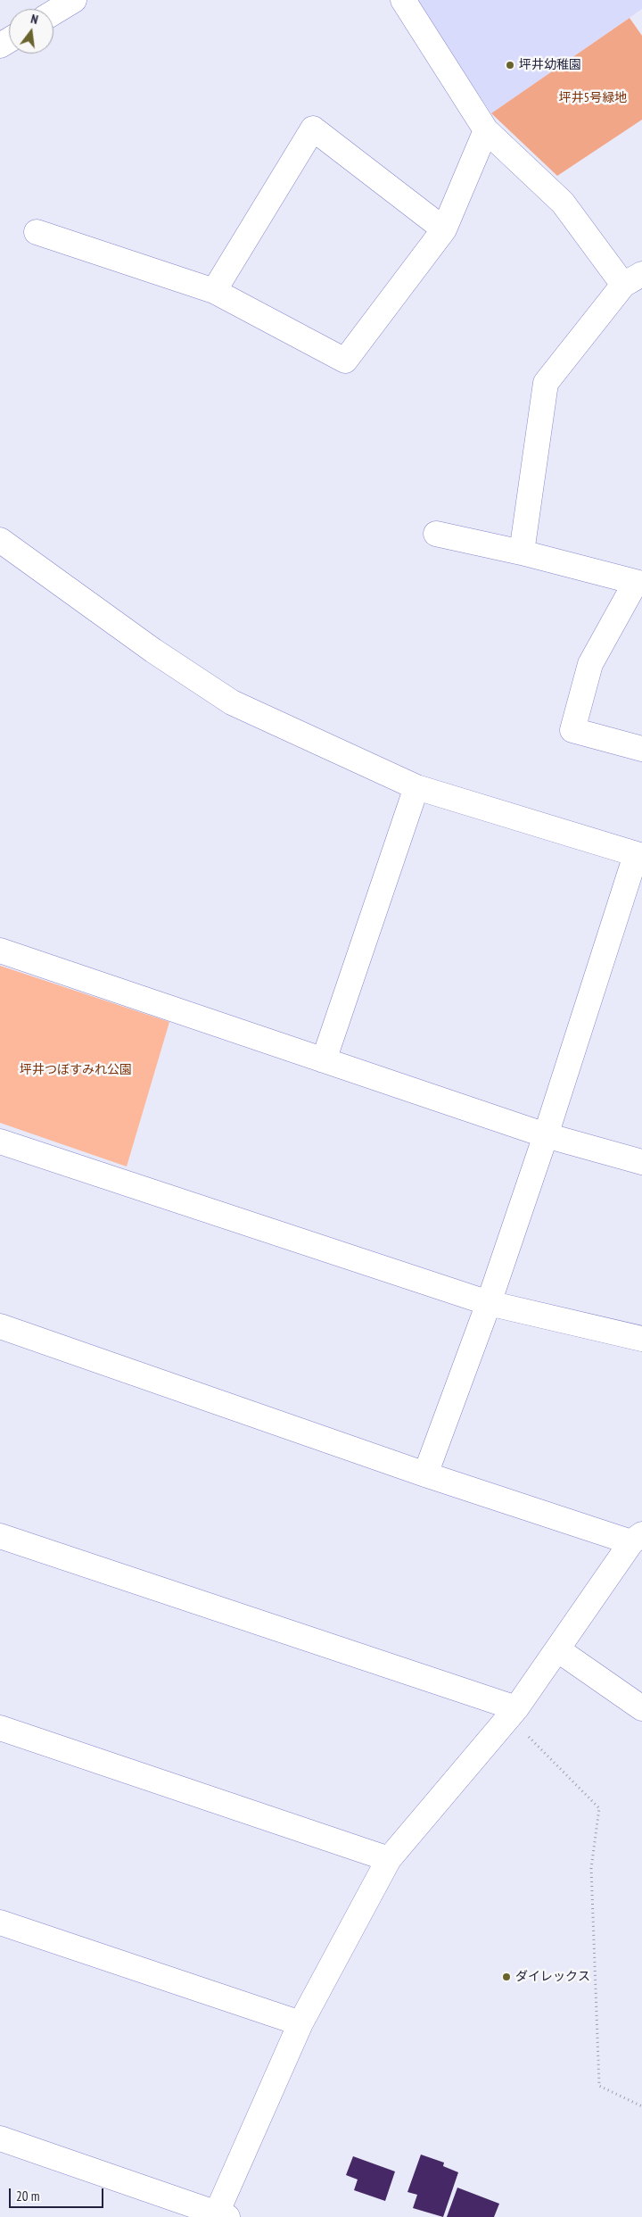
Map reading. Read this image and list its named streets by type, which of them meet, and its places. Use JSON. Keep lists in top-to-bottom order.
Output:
{
  "parks": ["坪井5号緑地", "坪井つぼすみれ公園"],
  "places": ["坪井幼稚園", "ダイレックス"],
  "scale_bar": "20 m",
  "north": "top"
}
